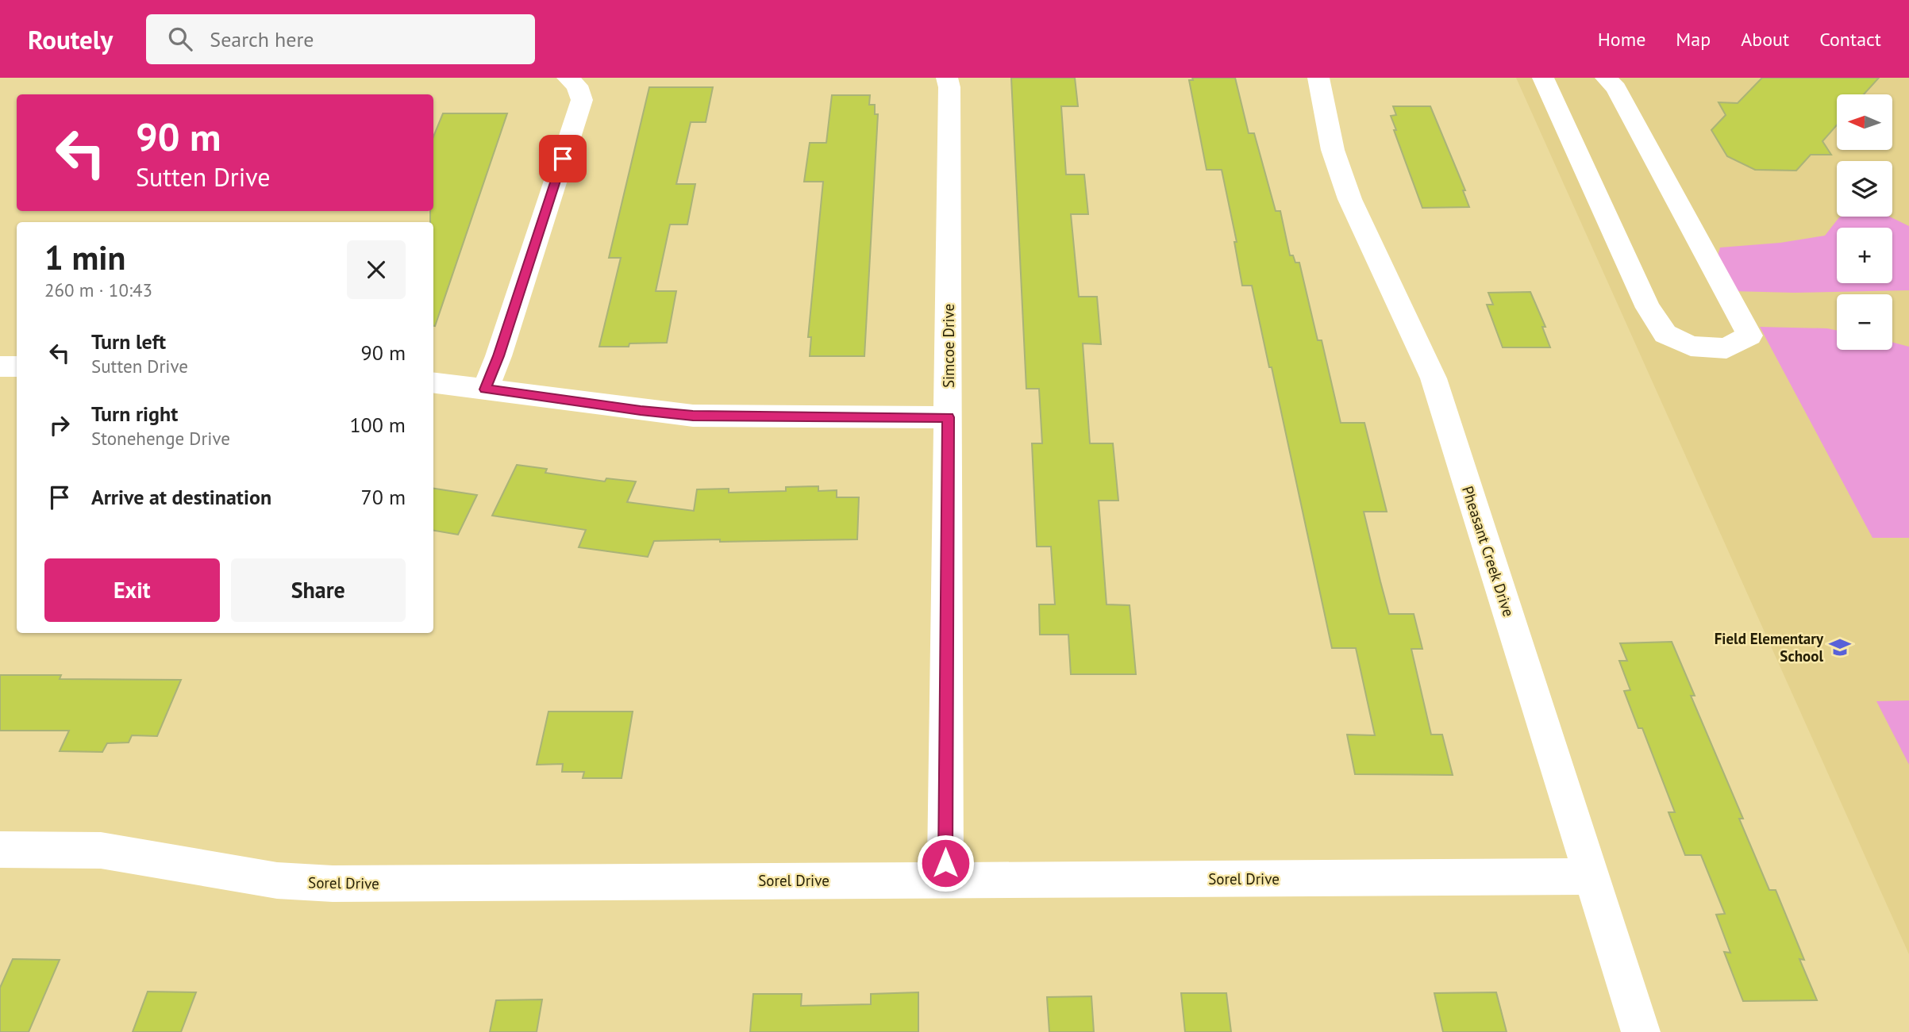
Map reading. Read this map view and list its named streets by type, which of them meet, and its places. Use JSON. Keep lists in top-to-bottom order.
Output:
{
  "streets": {
    "street": ["Simcoe Drive", "Pheasant Creek Drive", "Sorel Drive"]
  },
  "crossings": [
    ["Simcoe Drive", "Sorel Drive"],
    ["Pheasant Creek Drive", "Sorel Drive"]
  ],
  "places": {
    "school or university": ["Field Elementary School"]
  },
  "north": "left",
  "page": {
    "header": "Routely",
    "search": "Search here",
    "nav": [
      "Home",
      "Map",
      "About",
      "Contact"
    ],
    "map_buttons": ["+", "−"],
    "turn": ["90 m", "Sutten Drive"],
    "heading": ["1 min", "260 m · 10:43"],
    "list": [
      {
        "name": "Turn left",
        "note": "Sutten Drive",
        "value": "90 m"
      },
      {
        "name": "Turn right",
        "note": "Stonehenge Drive",
        "value": "100 m"
      },
      {
        "name": "Arrive at destination",
        "value": "70 m"
      }
    ],
    "buttons": ["Exit", "Share"]
  }
}
